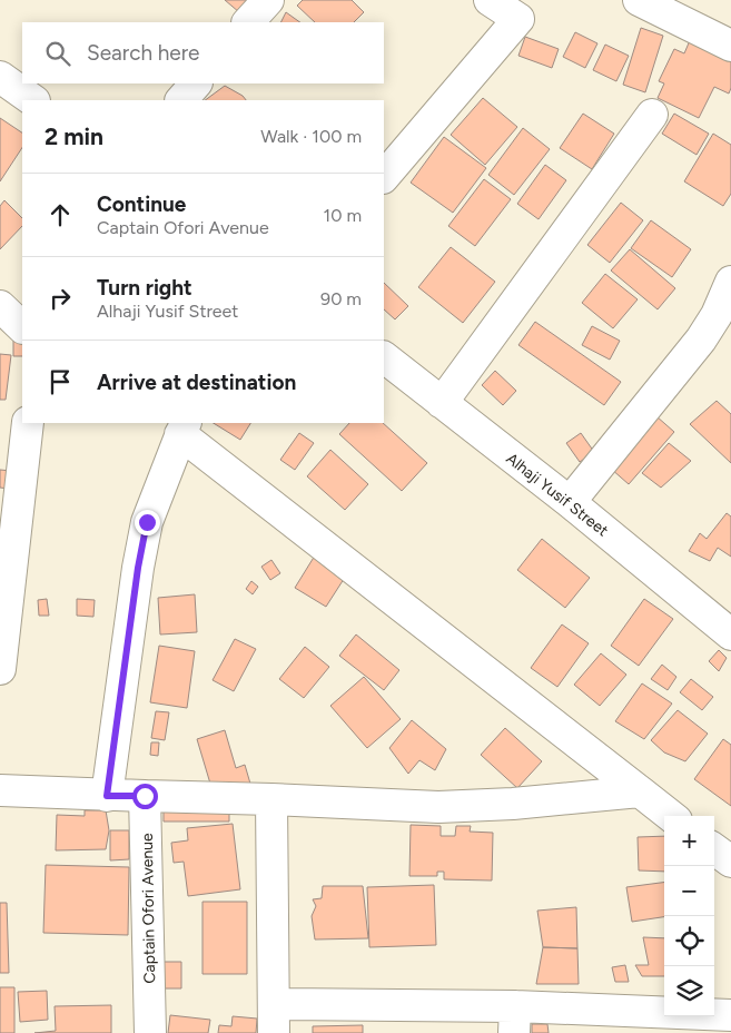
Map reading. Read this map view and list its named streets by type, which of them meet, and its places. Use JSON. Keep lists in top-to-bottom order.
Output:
{
  "streets": {
    "street": ["Alhaji Yusif Street", "Captain Ofori Avenue"]
  },
  "page": {
    "search": "Search here",
    "heading": ["2 min", "Walk · 100 m"],
    "list": [
      ["Continue", "Captain Ofori Avenue", "10 m"],
      ["Turn right", "Alhaji Yusif Street", "90 m"],
      "Arrive at destination"
    ],
    "map_buttons": ["+", "−"]
  }
}
